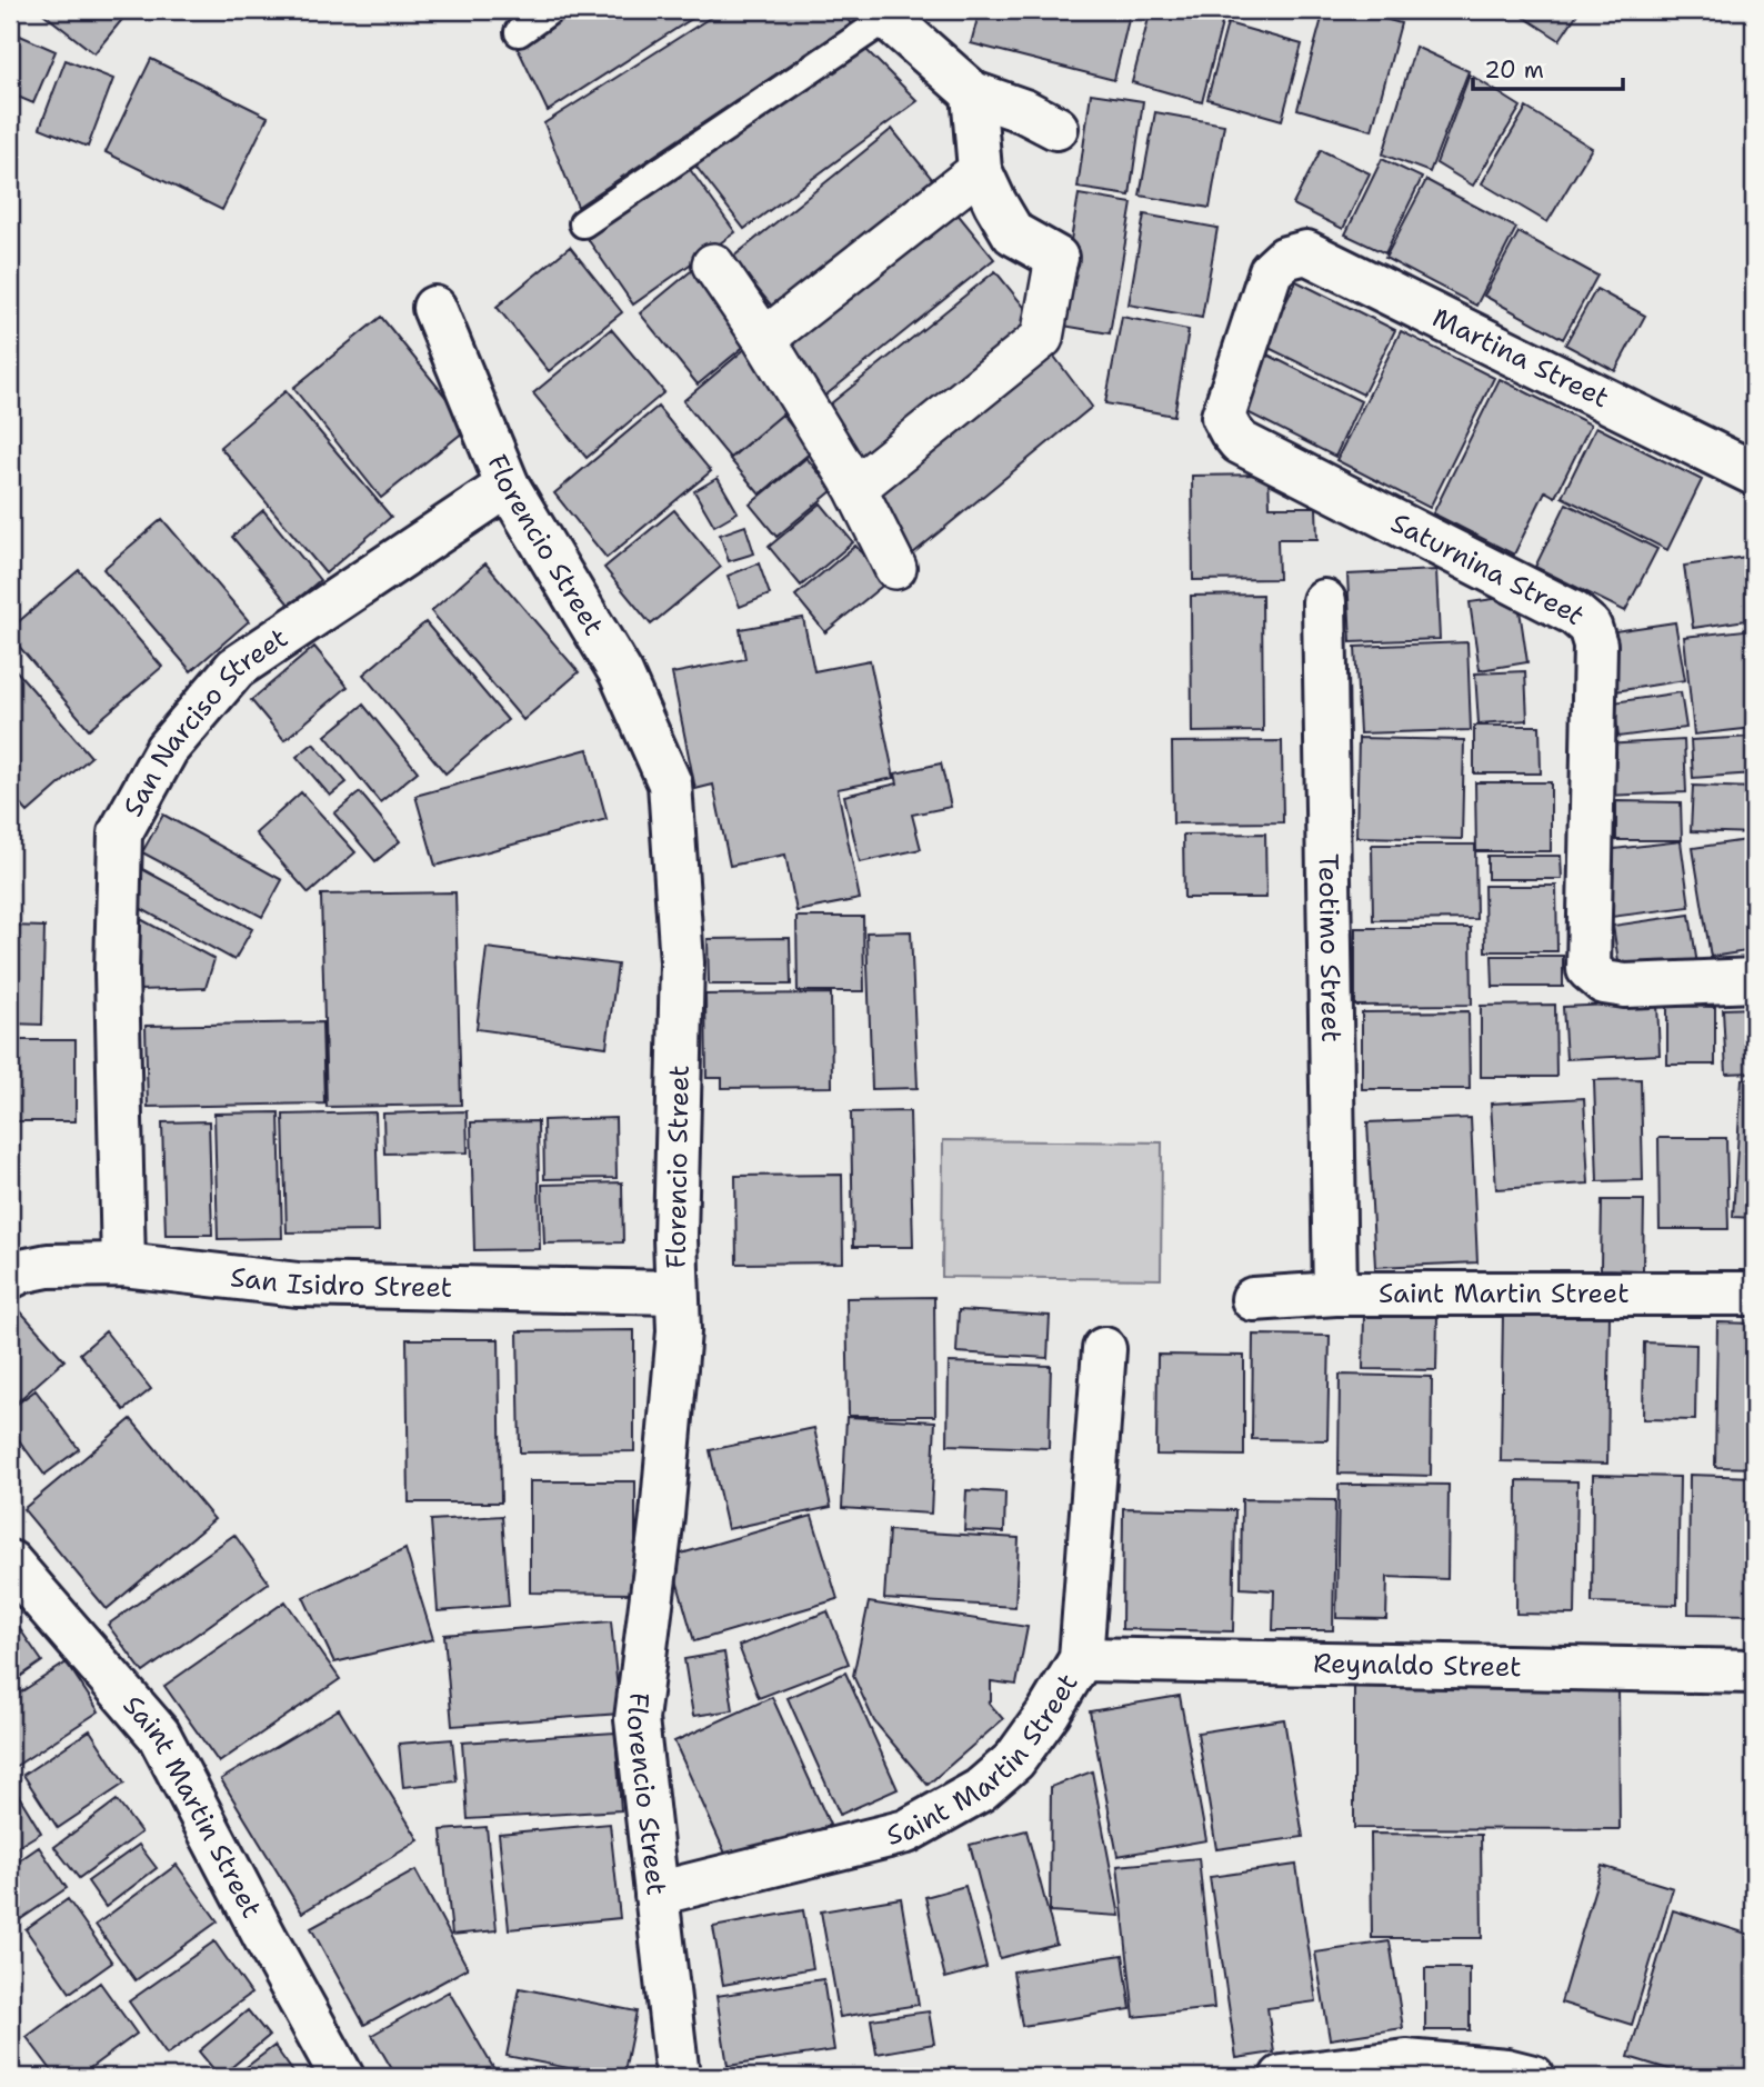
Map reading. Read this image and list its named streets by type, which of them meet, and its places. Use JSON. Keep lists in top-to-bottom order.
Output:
{
  "streets": {
    "street": [
      "Martina Street",
      "Florencio Street",
      "Saturnina Street",
      "San Narciso Street",
      "Teotimo Street",
      "San Isidro Street",
      "Saint Martin Street",
      "Reynaldo Street"
    ]
  },
  "crossings": [
    ["Martina Street", "Saturnina Street"],
    ["Florencio Street", "San Narciso Street"],
    ["Florencio Street", "San Isidro Street"],
    ["Florencio Street", "Saint Martin Street"],
    ["San Narciso Street", "San Isidro Street"],
    ["Teotimo Street", "Saint Martin Street"],
    ["Saint Martin Street", "Reynaldo Street"]
  ],
  "scale_bar": "20 m"
}
